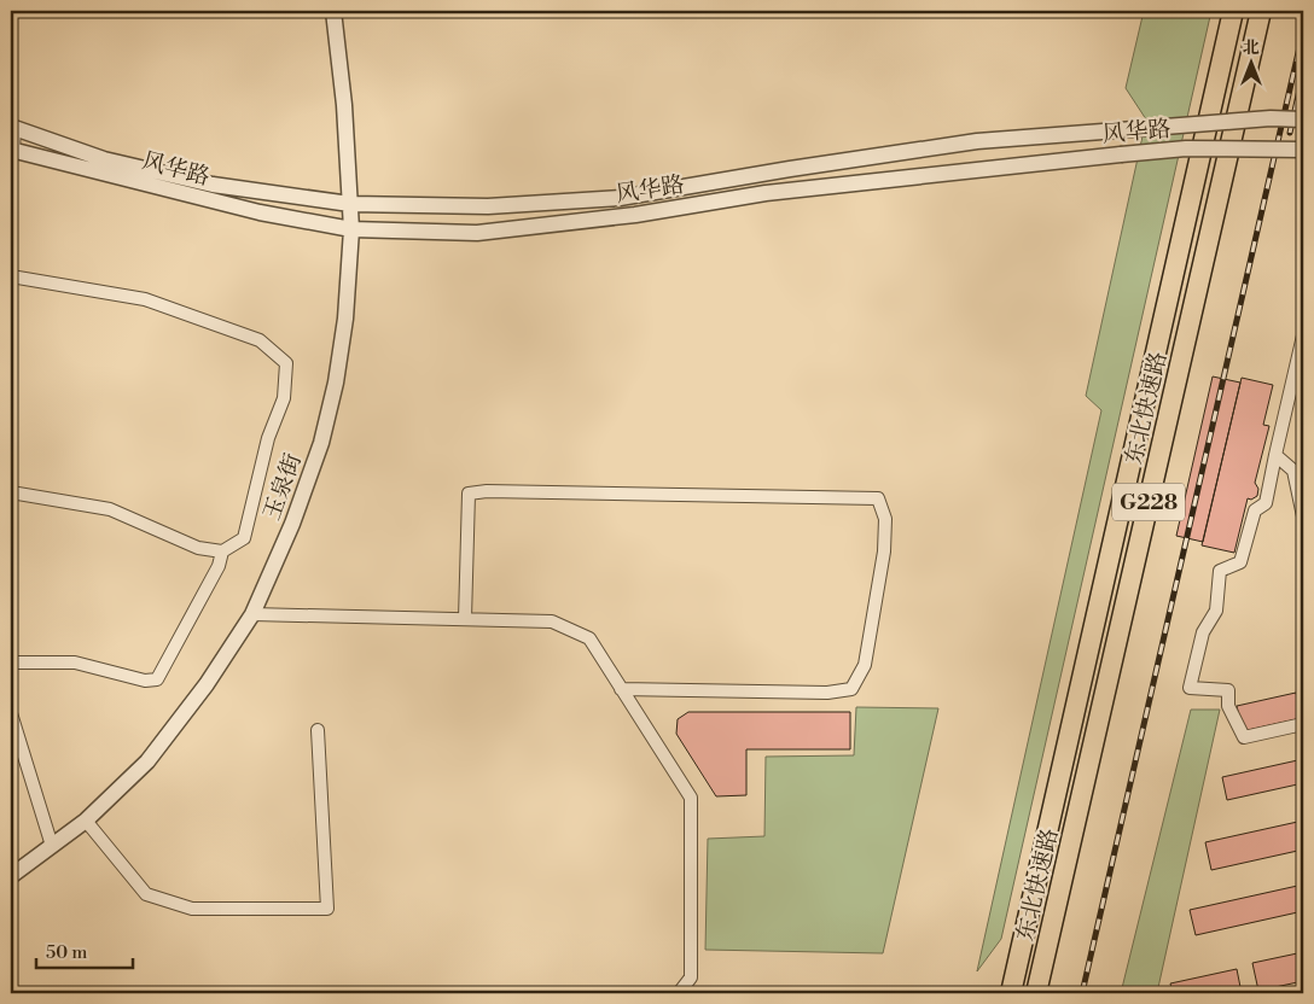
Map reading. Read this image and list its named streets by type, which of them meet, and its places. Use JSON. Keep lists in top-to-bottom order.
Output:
{
  "streets": {
    "highway": ["东北快速路", "G228"],
    "street": ["风华路", "玉泉街"]
  },
  "crossings": [
    ["风华路", "玉泉街"]
  ],
  "scale_bar": "50 m",
  "north": "top"
}
